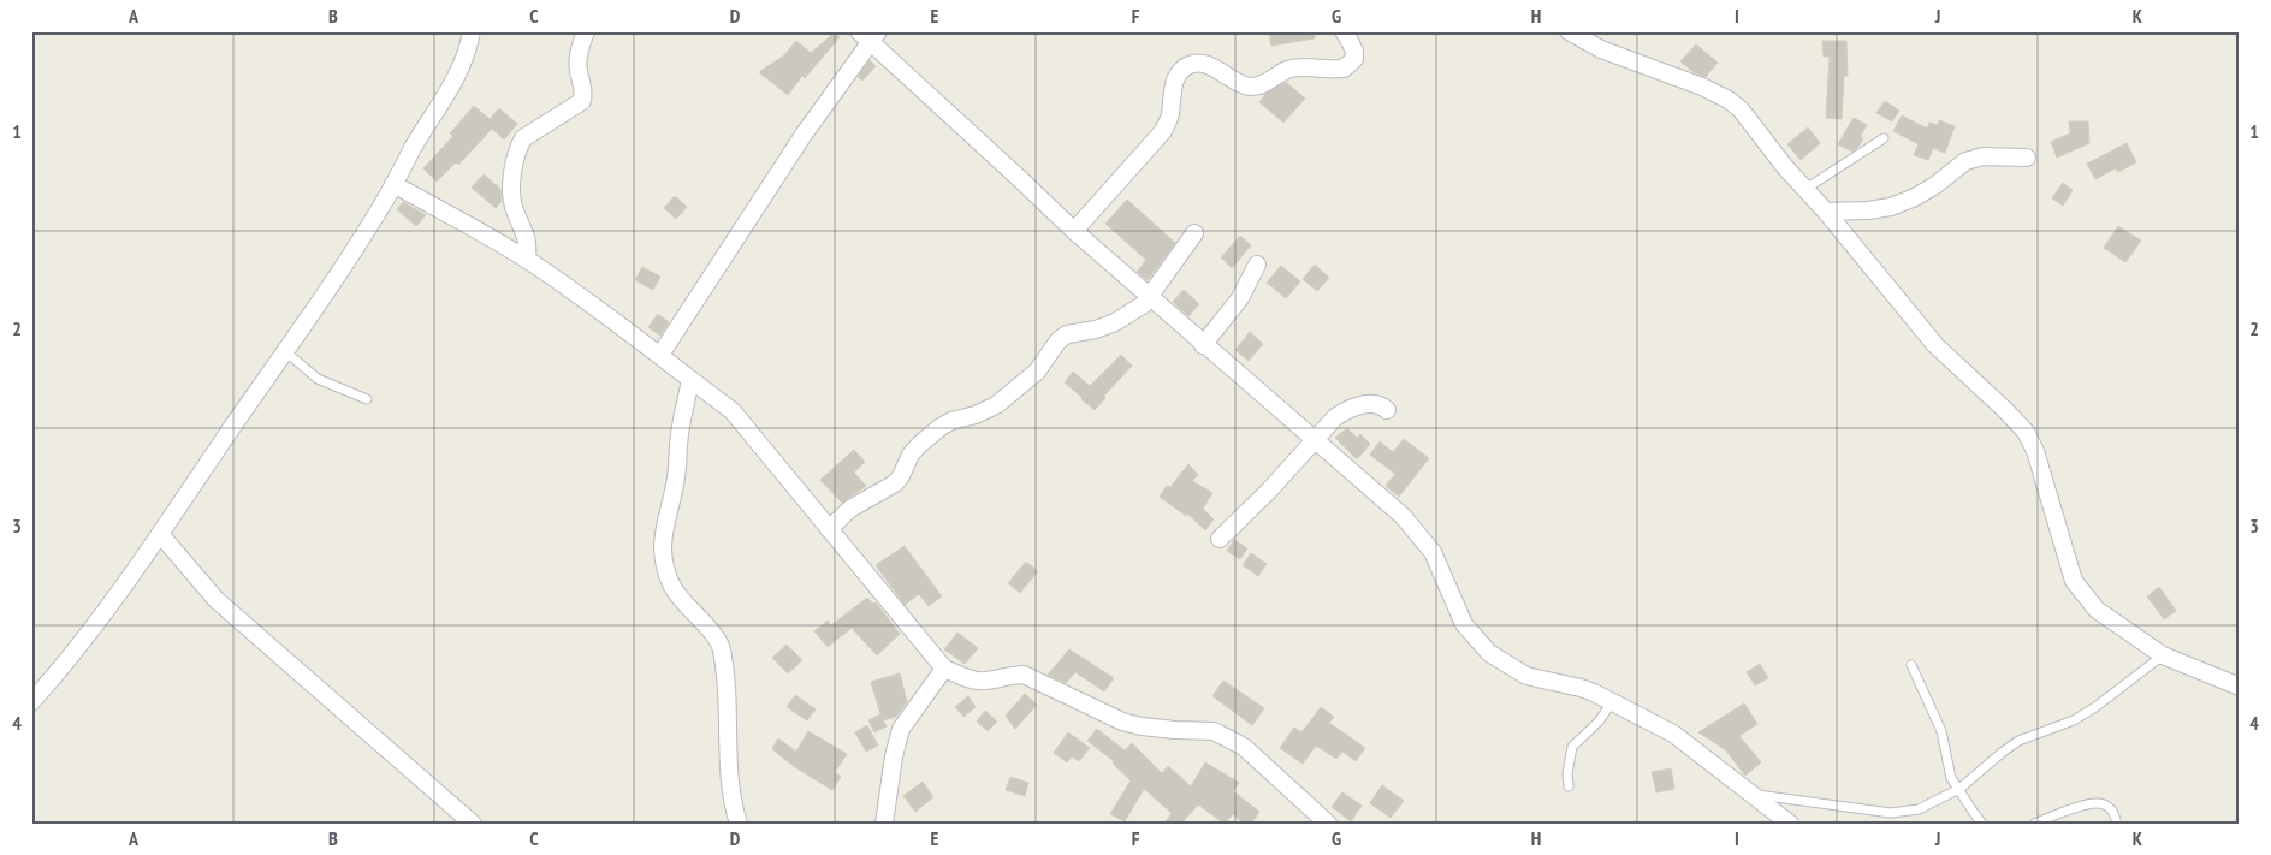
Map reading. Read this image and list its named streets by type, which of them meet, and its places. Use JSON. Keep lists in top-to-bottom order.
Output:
{
  "grid": {
    "columns": [
      "A",
      "B",
      "C",
      "D",
      "E",
      "F",
      "G",
      "H",
      "I",
      "J",
      "K"
    ],
    "rows": [
      "1",
      "2",
      "3",
      "4"
    ]
  }
}
